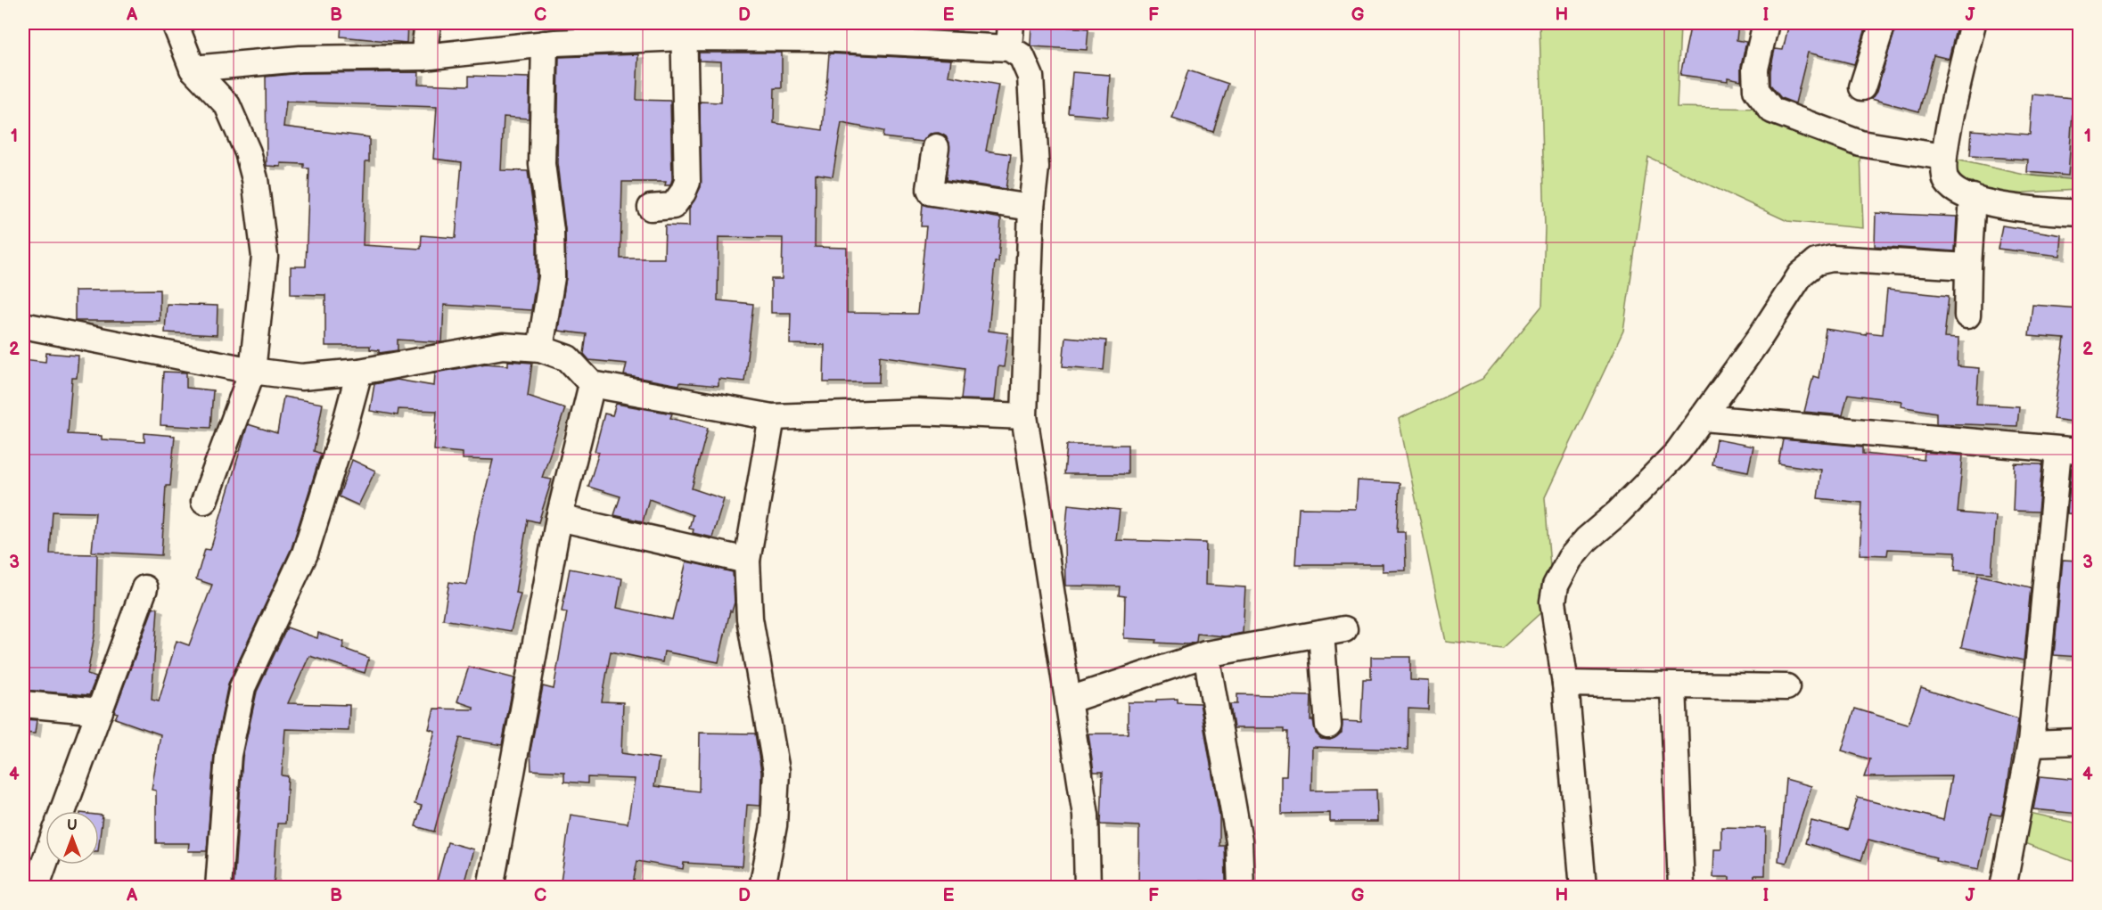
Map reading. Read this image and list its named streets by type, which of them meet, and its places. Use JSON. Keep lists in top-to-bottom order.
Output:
{
  "north": "top",
  "grid": {
    "columns": [
      "A",
      "B",
      "C",
      "D",
      "E",
      "F",
      "G",
      "H",
      "I",
      "J"
    ],
    "rows": [
      "1",
      "2",
      "3",
      "4"
    ]
  }
}
